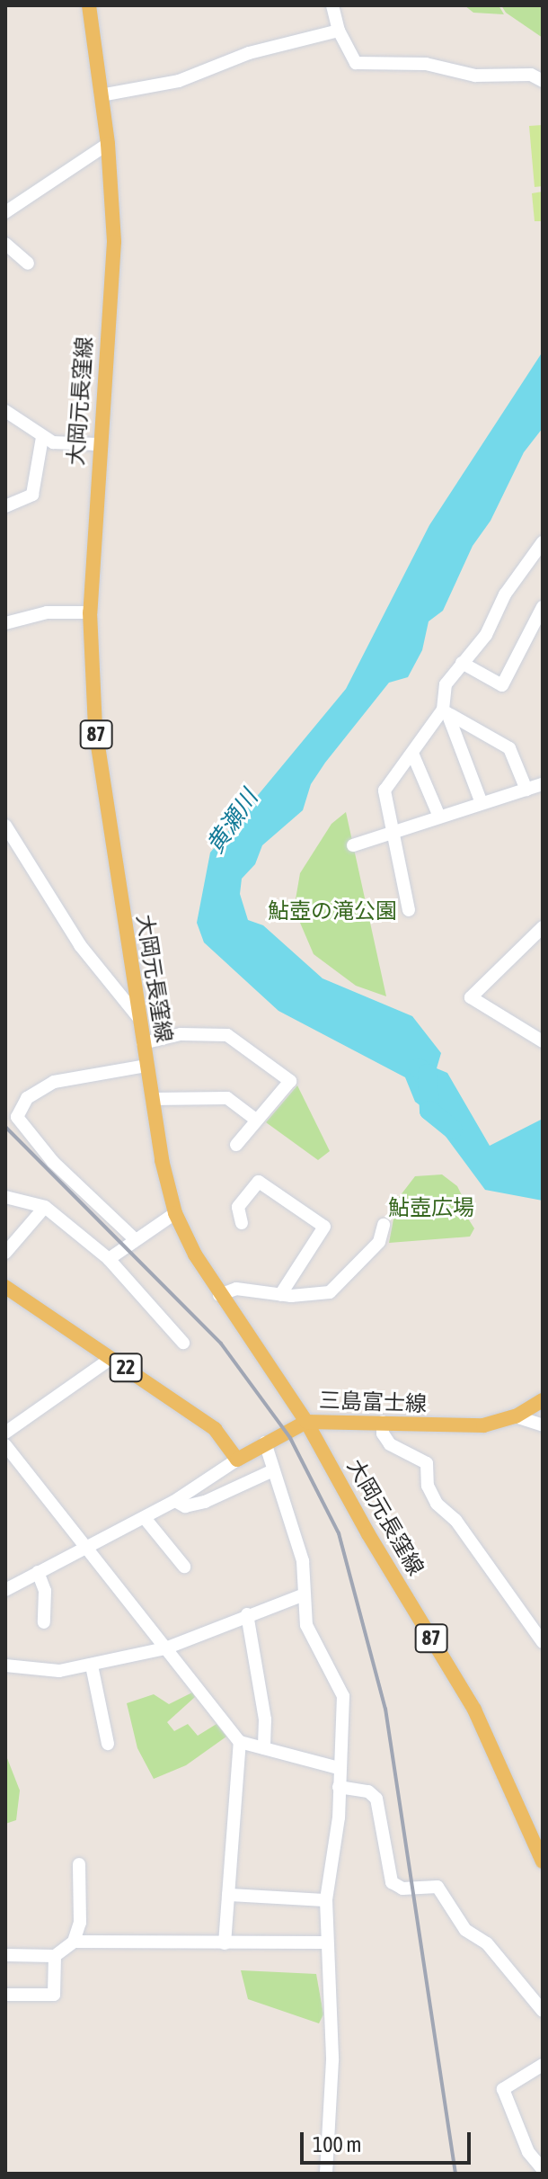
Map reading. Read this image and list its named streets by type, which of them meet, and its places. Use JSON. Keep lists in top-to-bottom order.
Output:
{
  "streets": {
    "main road": [
      "大岡元長窪線",
      "87",
      "22",
      "三島富士線"
    ]
  },
  "crossings": [
    ["大岡元長窪線", "三島富士線"],
    ["22", "三島富士線"]
  ],
  "water": ["黄瀬川"],
  "parks": ["鮎壺の滝公園", "鮎壺広場"],
  "scale_bar": "100 m"
}
